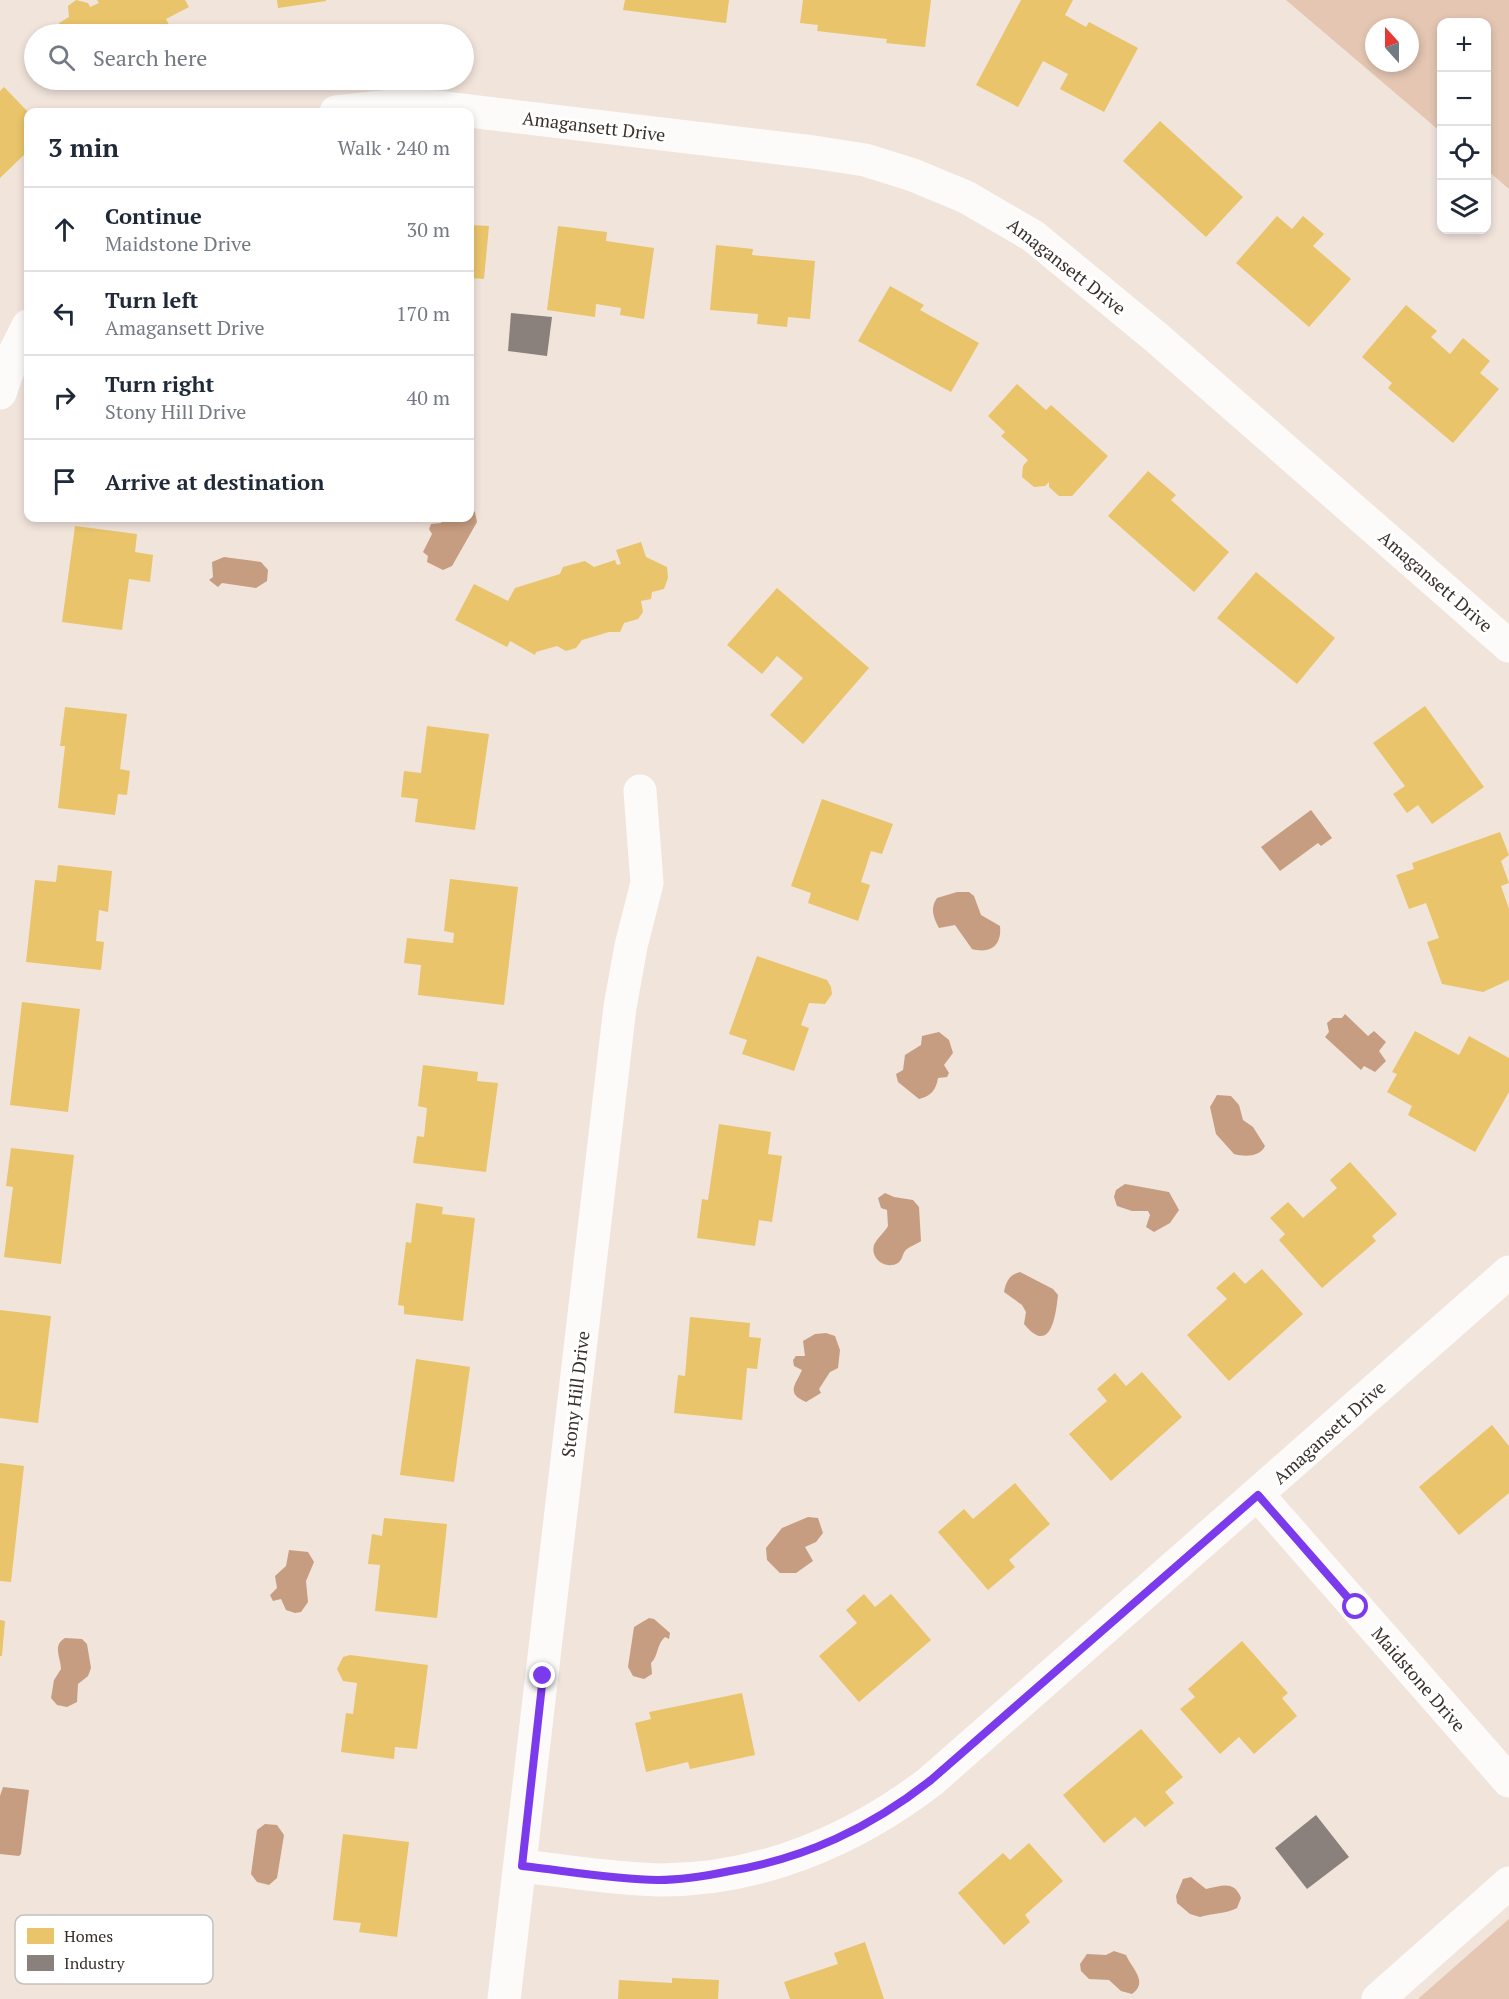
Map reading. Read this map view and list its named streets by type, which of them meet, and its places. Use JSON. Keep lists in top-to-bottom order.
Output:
{
  "streets": {
    "street": ["Amagansett Drive", "Stony Hill Drive", "Maidstone Drive"]
  },
  "crossings": [
    ["Amagansett Drive", "Stony Hill Drive"],
    ["Amagansett Drive", "Maidstone Drive"]
  ],
  "legend": ["Homes", "Industry"],
  "north": "top",
  "page": {
    "map_buttons": ["+", "−"],
    "search": "Search here",
    "heading": ["3 min", "Walk · 240 m"],
    "list": [
      ["Continue", "Maidstone Drive", "30 m"],
      ["Turn left", "Amagansett Drive", "170 m"],
      ["Turn right", "Stony Hill Drive", "40 m"],
      "Arrive at destination"
    ]
  }
}
